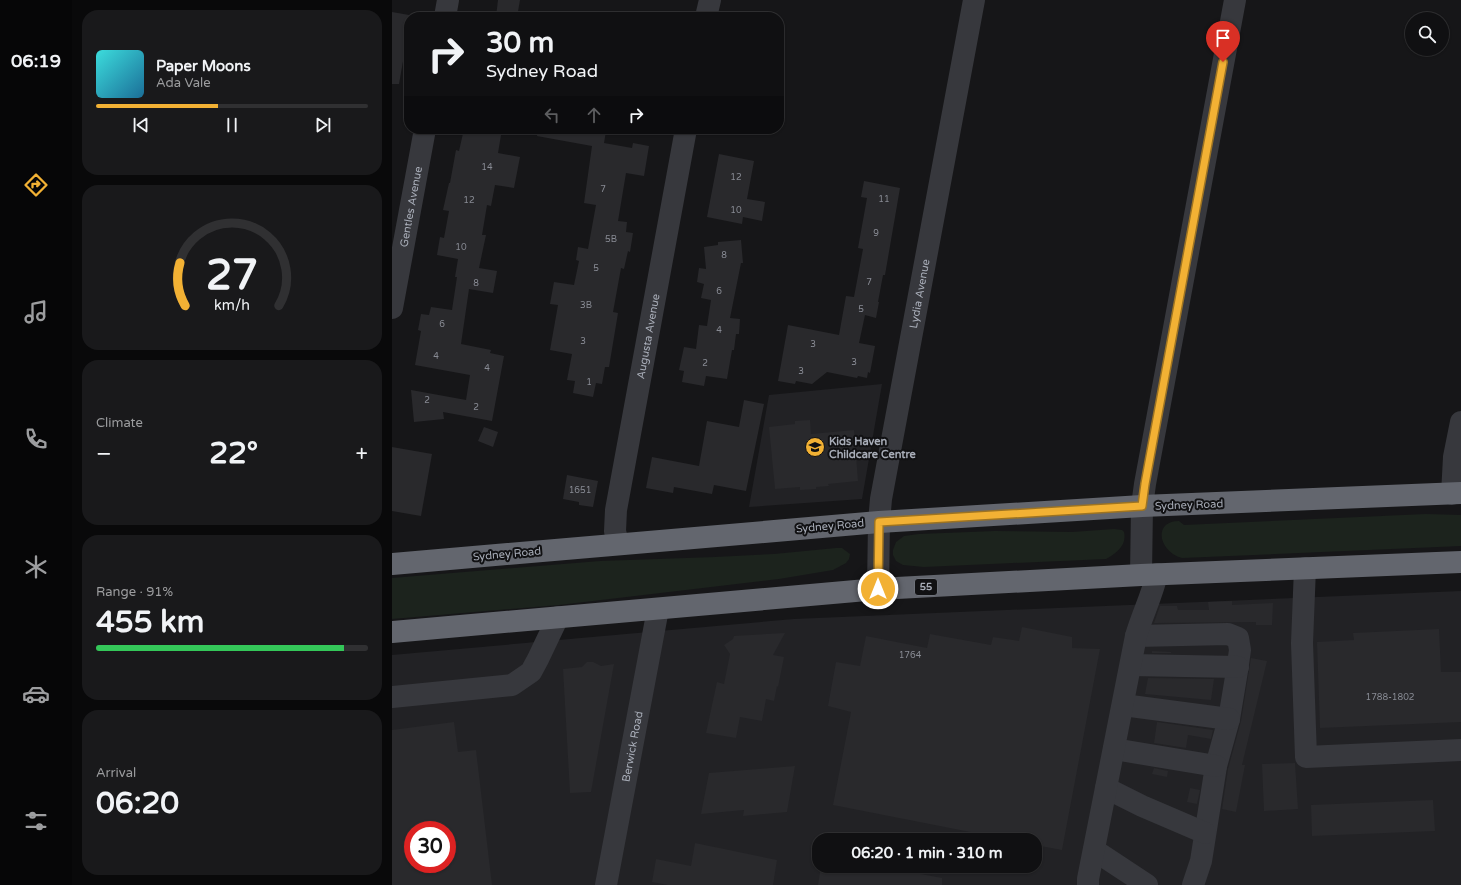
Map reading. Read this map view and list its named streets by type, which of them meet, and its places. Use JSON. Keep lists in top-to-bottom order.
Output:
{
  "streets": {
    "highway": ["Sydney Road", "55"],
    "street": [
      "Gentles Avenue",
      "Lydia Avenue",
      "Augusta Avenue",
      "Berwick Road"
    ]
  },
  "crossings": [
    ["Lydia Avenue", "Sydney Road"],
    ["Lydia Avenue", "55"],
    ["Augusta Avenue", "Sydney Road"],
    ["55", "Berwick Road"]
  ],
  "places": {
    "school or university": ["Kids Haven Childcare Centre"]
  },
  "house_numbers": [
    "14",
    "12",
    "7",
    "11",
    "12",
    "10",
    "9",
    "5B",
    "10",
    "8",
    "5",
    "7",
    "8",
    "6",
    "3B",
    "5",
    "6",
    "4",
    "3",
    "3",
    "4",
    "3",
    "2",
    "4",
    "3",
    "1",
    "2",
    "2",
    "1651",
    "1764",
    "1788-1802"
  ],
  "page": {
    "tabs": "06:19",
    "turn": ["30 m", "Sydney Road"],
    "song": ["Paper Moons", "Ada Vale"],
    "tile": [
      "Climate",
      ["Range · 91%", "455 km"],
      ["Arrival", "06:20"]
    ],
    "heat": ["−", "22°", "+"],
    "limit": "30",
    "trip": "06:20 · 1 min · 310 m",
    "gauge": ["27", "km/h"]
  }
}
